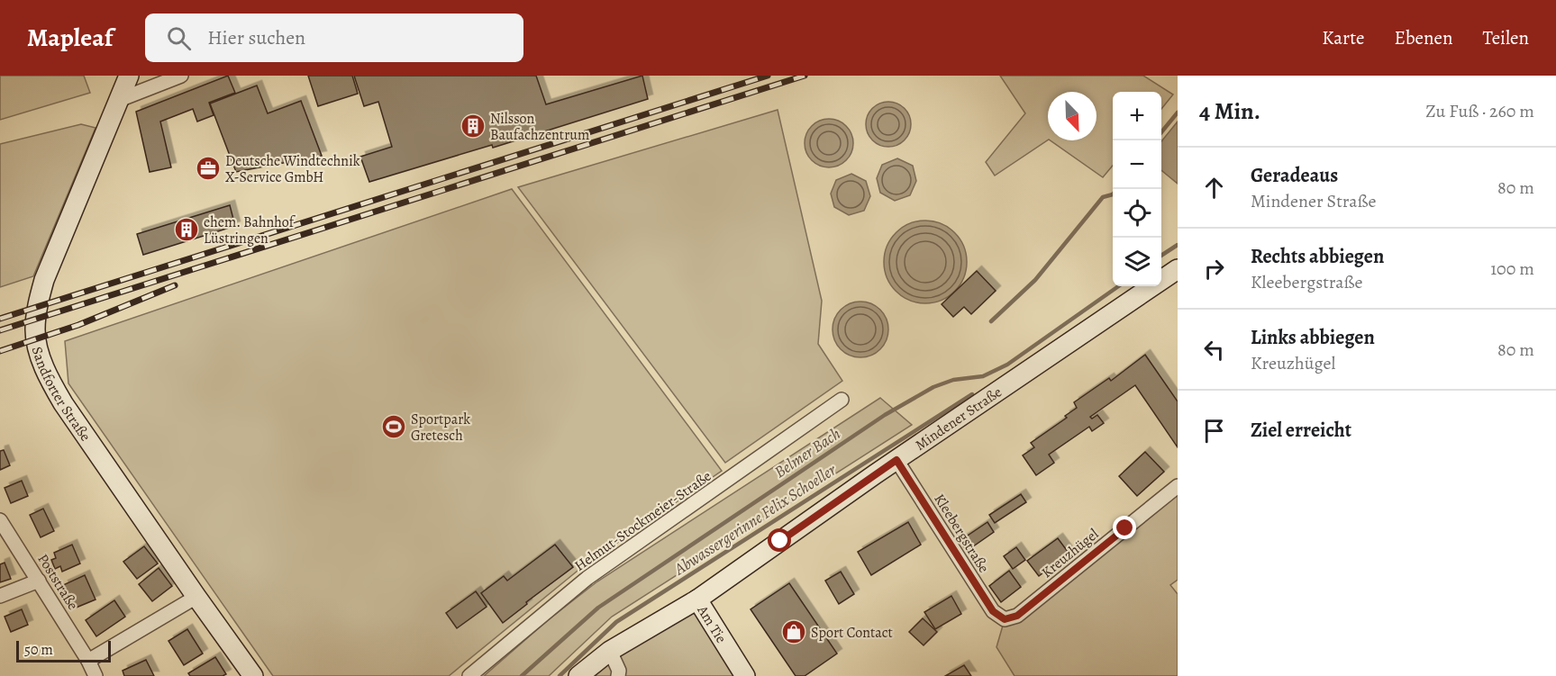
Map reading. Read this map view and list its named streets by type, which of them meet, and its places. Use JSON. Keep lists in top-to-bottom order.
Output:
{
  "streets": {
    "street": [
      "Sandforter Straße",
      "Mindener Straße",
      "Helmut-Stockmeier-Straße",
      "Kleebergstraße",
      "Kreuzhügel",
      "Poststraße",
      "Am Tie"
    ]
  },
  "crossings": [
    ["Mindener Straße", "Kleebergstraße"],
    ["Mindener Straße", "Am Tie"],
    ["Kleebergstraße", "Kreuzhügel"]
  ],
  "water": ["Belmer Bach", "Abwassergerinne Felix Schoeller"],
  "places": {
    "building": ["Nilsson Baufachzentrum", "ehem. Bahnhof Lüstringen"],
    "office": ["Deutsche Windtechnik X-Service GmbH"],
    "sports": ["Sportpark Gretesch"],
    "shop": ["Sport Contact"]
  },
  "scale_bar": "50 m",
  "north": "bottom right",
  "page": {
    "header": "Mapleaf",
    "search": "Hier suchen",
    "nav": ["Karte", "Ebenen", "Teilen"],
    "heading": ["4 Min.", "Zu Fuß · 260 m"],
    "map_buttons": ["+", "−"],
    "list": [
      ["Geradeaus", "Mindener Straße", "80 m"],
      ["Rechts abbiegen", "Kleebergstraße", "100 m"],
      ["Links abbiegen", "Kreuzhügel", "80 m"],
      "Ziel erreicht"
    ],
    "scale": "50 m"
  }
}
